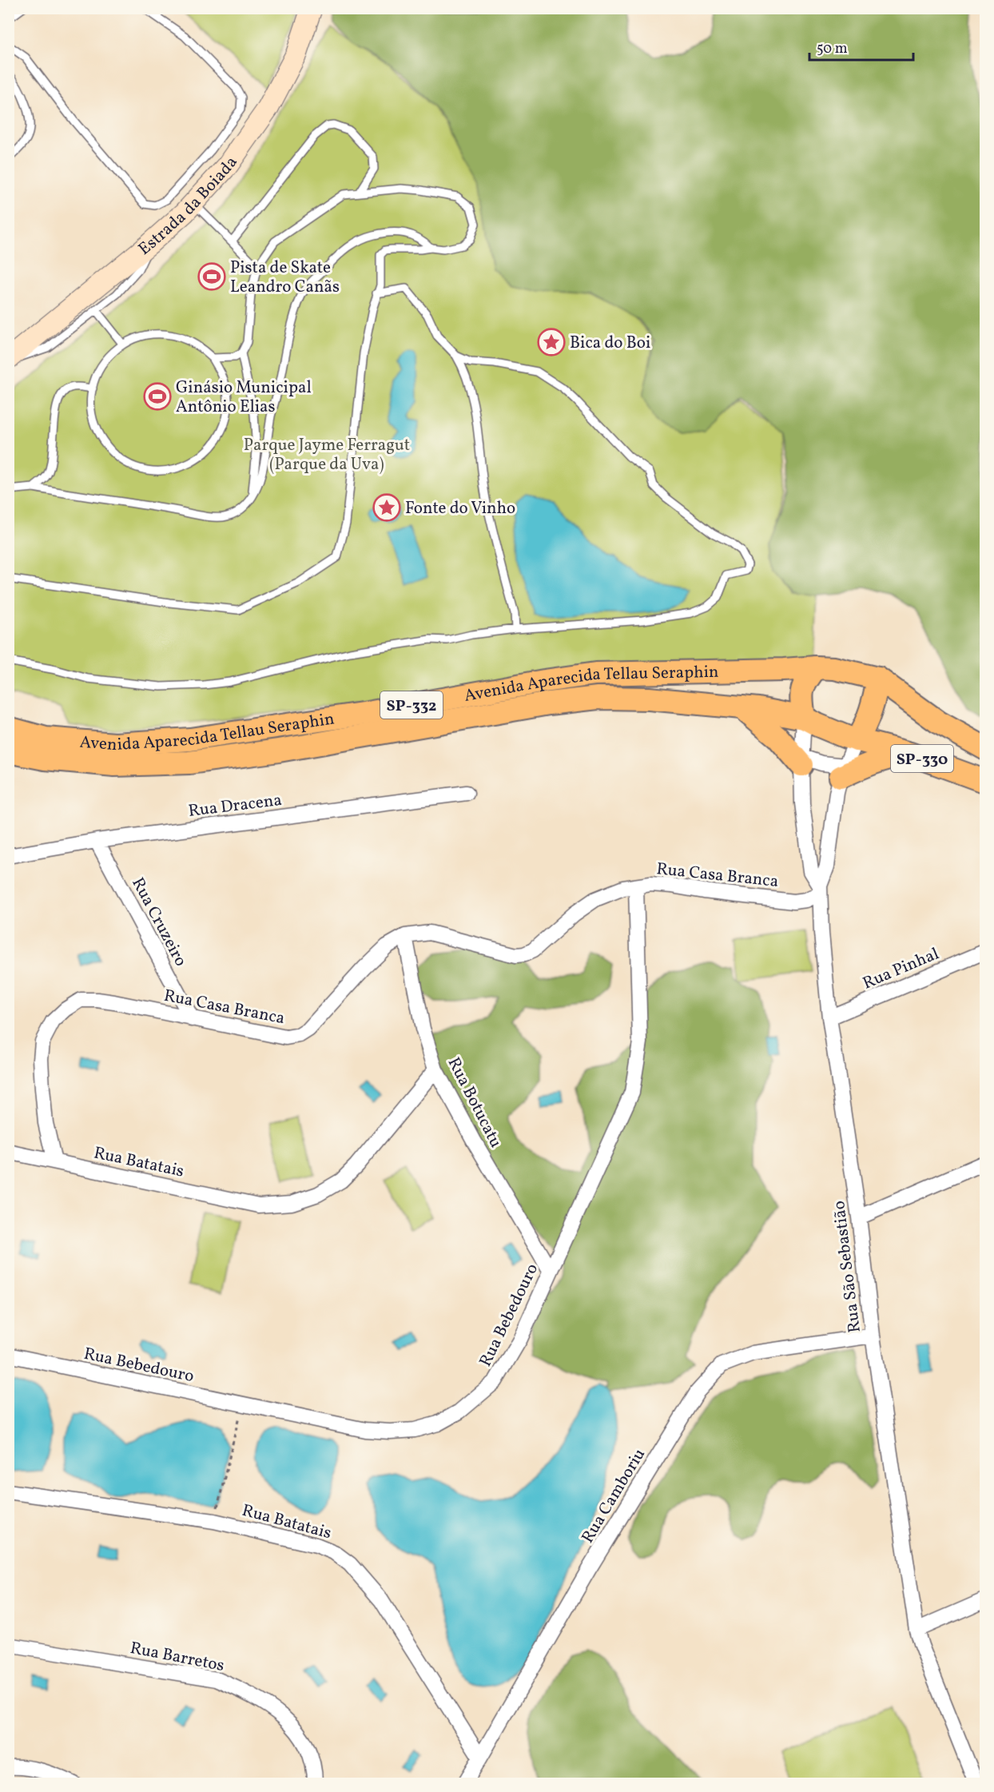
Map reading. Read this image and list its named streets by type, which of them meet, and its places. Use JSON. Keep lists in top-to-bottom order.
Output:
{
  "streets": {
    "main road": [
      "Estrada da Boiada",
      "Avenida Aparecida Tellau Seraphin",
      "SP-332",
      "SP-330"
    ],
    "street": [
      "Rua Dracena",
      "Rua Casa Branca",
      "Rua Cruzeiro",
      "Rua Pinhal",
      "Rua Botucatu",
      "Rua Batatais",
      "Rua São Sebastião",
      "Rua Bebedouro",
      "Rua Camboriu",
      "Rua Barretos"
    ]
  },
  "crossings": [
    ["Avenida Aparecida Tellau Seraphin", "Rua São Sebastião"],
    ["Rua Dracena", "Rua Cruzeiro"],
    ["Rua Casa Branca", "Rua Cruzeiro"],
    ["Rua Casa Branca", "Rua Botucatu"],
    ["Rua Casa Branca", "Rua Batatais"],
    ["Rua Casa Branca", "Rua São Sebastião"],
    ["Rua Casa Branca", "Rua Bebedouro"],
    ["Rua Pinhal", "Rua São Sebastião"],
    ["Rua Botucatu", "Rua Batatais"],
    ["Rua Botucatu", "Rua Bebedouro"],
    ["Rua Batatais", "Rua Camboriu"],
    ["Rua São Sebastião", "Rua Camboriu"]
  ],
  "parks": ["Parque Jayme Ferragut (Parque da Uva)"],
  "places": {
    "sports": ["Pista de Skate Leandro Canãs", "Ginásio Municipal Antônio Elias"],
    "place": ["Bica do Boi", "Fonte do Vinho"]
  },
  "scale_bar": "50 m"
}
